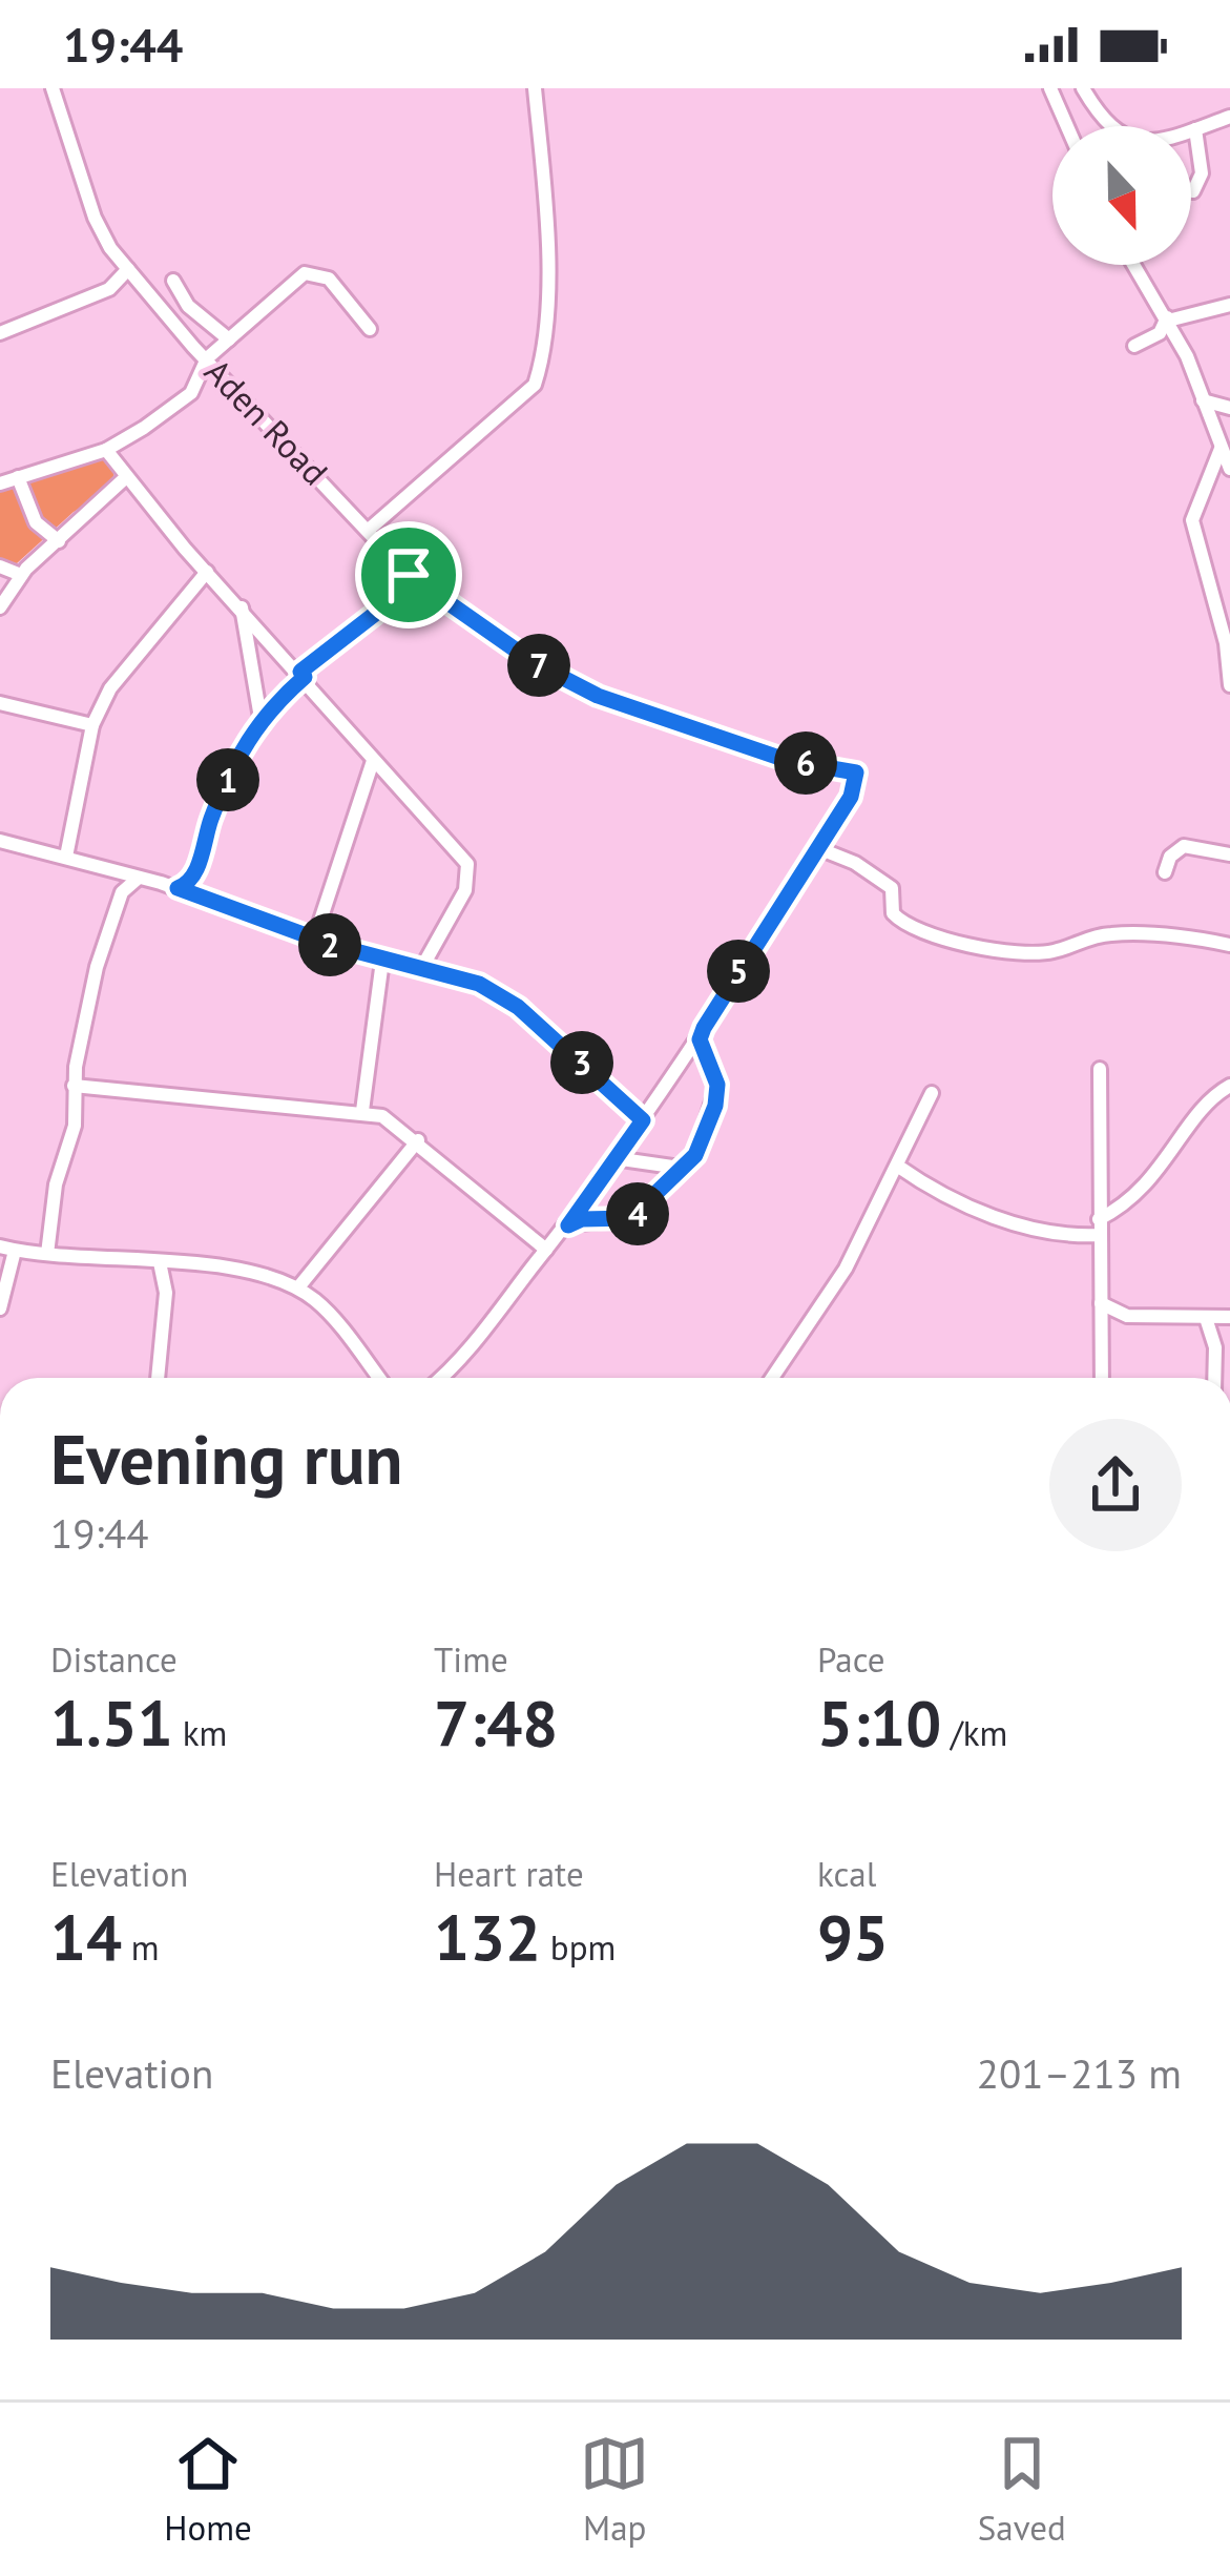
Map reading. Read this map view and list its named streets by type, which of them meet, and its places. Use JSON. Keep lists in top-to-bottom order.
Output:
{
  "streets": {
    "street": ["Aden Road"]
  },
  "north": "bottom",
  "page": {
    "status": "19:44",
    "pins": [
      "7",
      "6",
      "1",
      "2",
      "5",
      "3",
      "4"
    ],
    "heading": ["Evening run", "19:44"],
    "stats": [
      ["Distance", "1.51 km"],
      ["Time", "7:48"],
      ["Pace", "5:10 /km"],
      ["Elevation", "14 m"],
      ["Heart rate", "132 bpm"],
      ["kcal", "95"]
    ],
    "chart": ["Elevation", "201–213 m"],
    "tabs": ["Home", "Map", "Saved"]
  }
}
